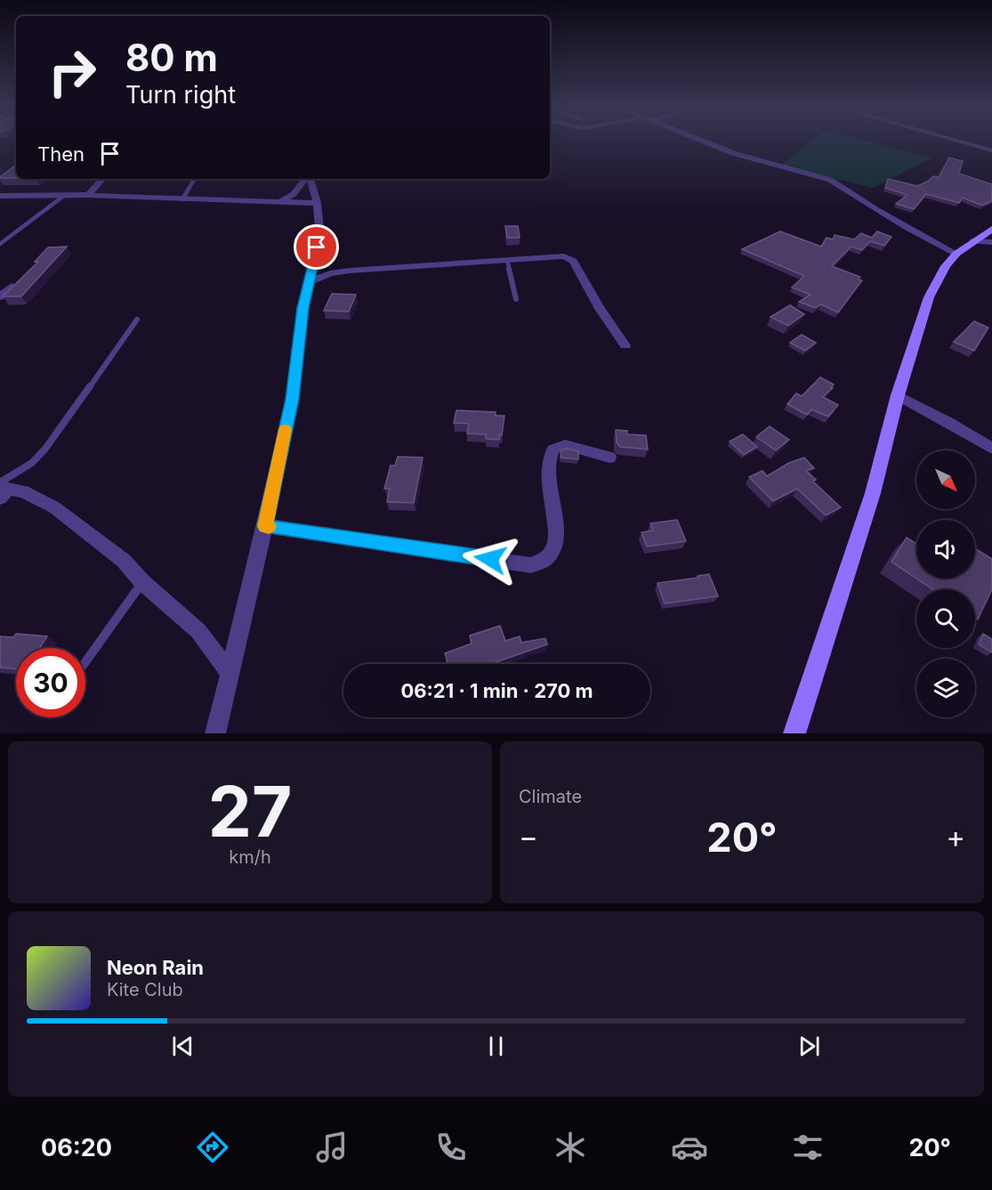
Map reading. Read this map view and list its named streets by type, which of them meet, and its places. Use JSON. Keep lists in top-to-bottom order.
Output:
{
  "north": "bottom right",
  "page": {
    "turn": ["80 m", "Turn right"],
    "then": "Then",
    "limit": "30",
    "trip": "06:21 · 1 min · 270 m",
    "tile": [
      ["27", "km/h"],
      "Climate"
    ],
    "heat": ["−", "20°", "+"],
    "song": ["Neon Rain", "Kite Club"],
    "tabs": ["06:20", "20°"]
  }
}
